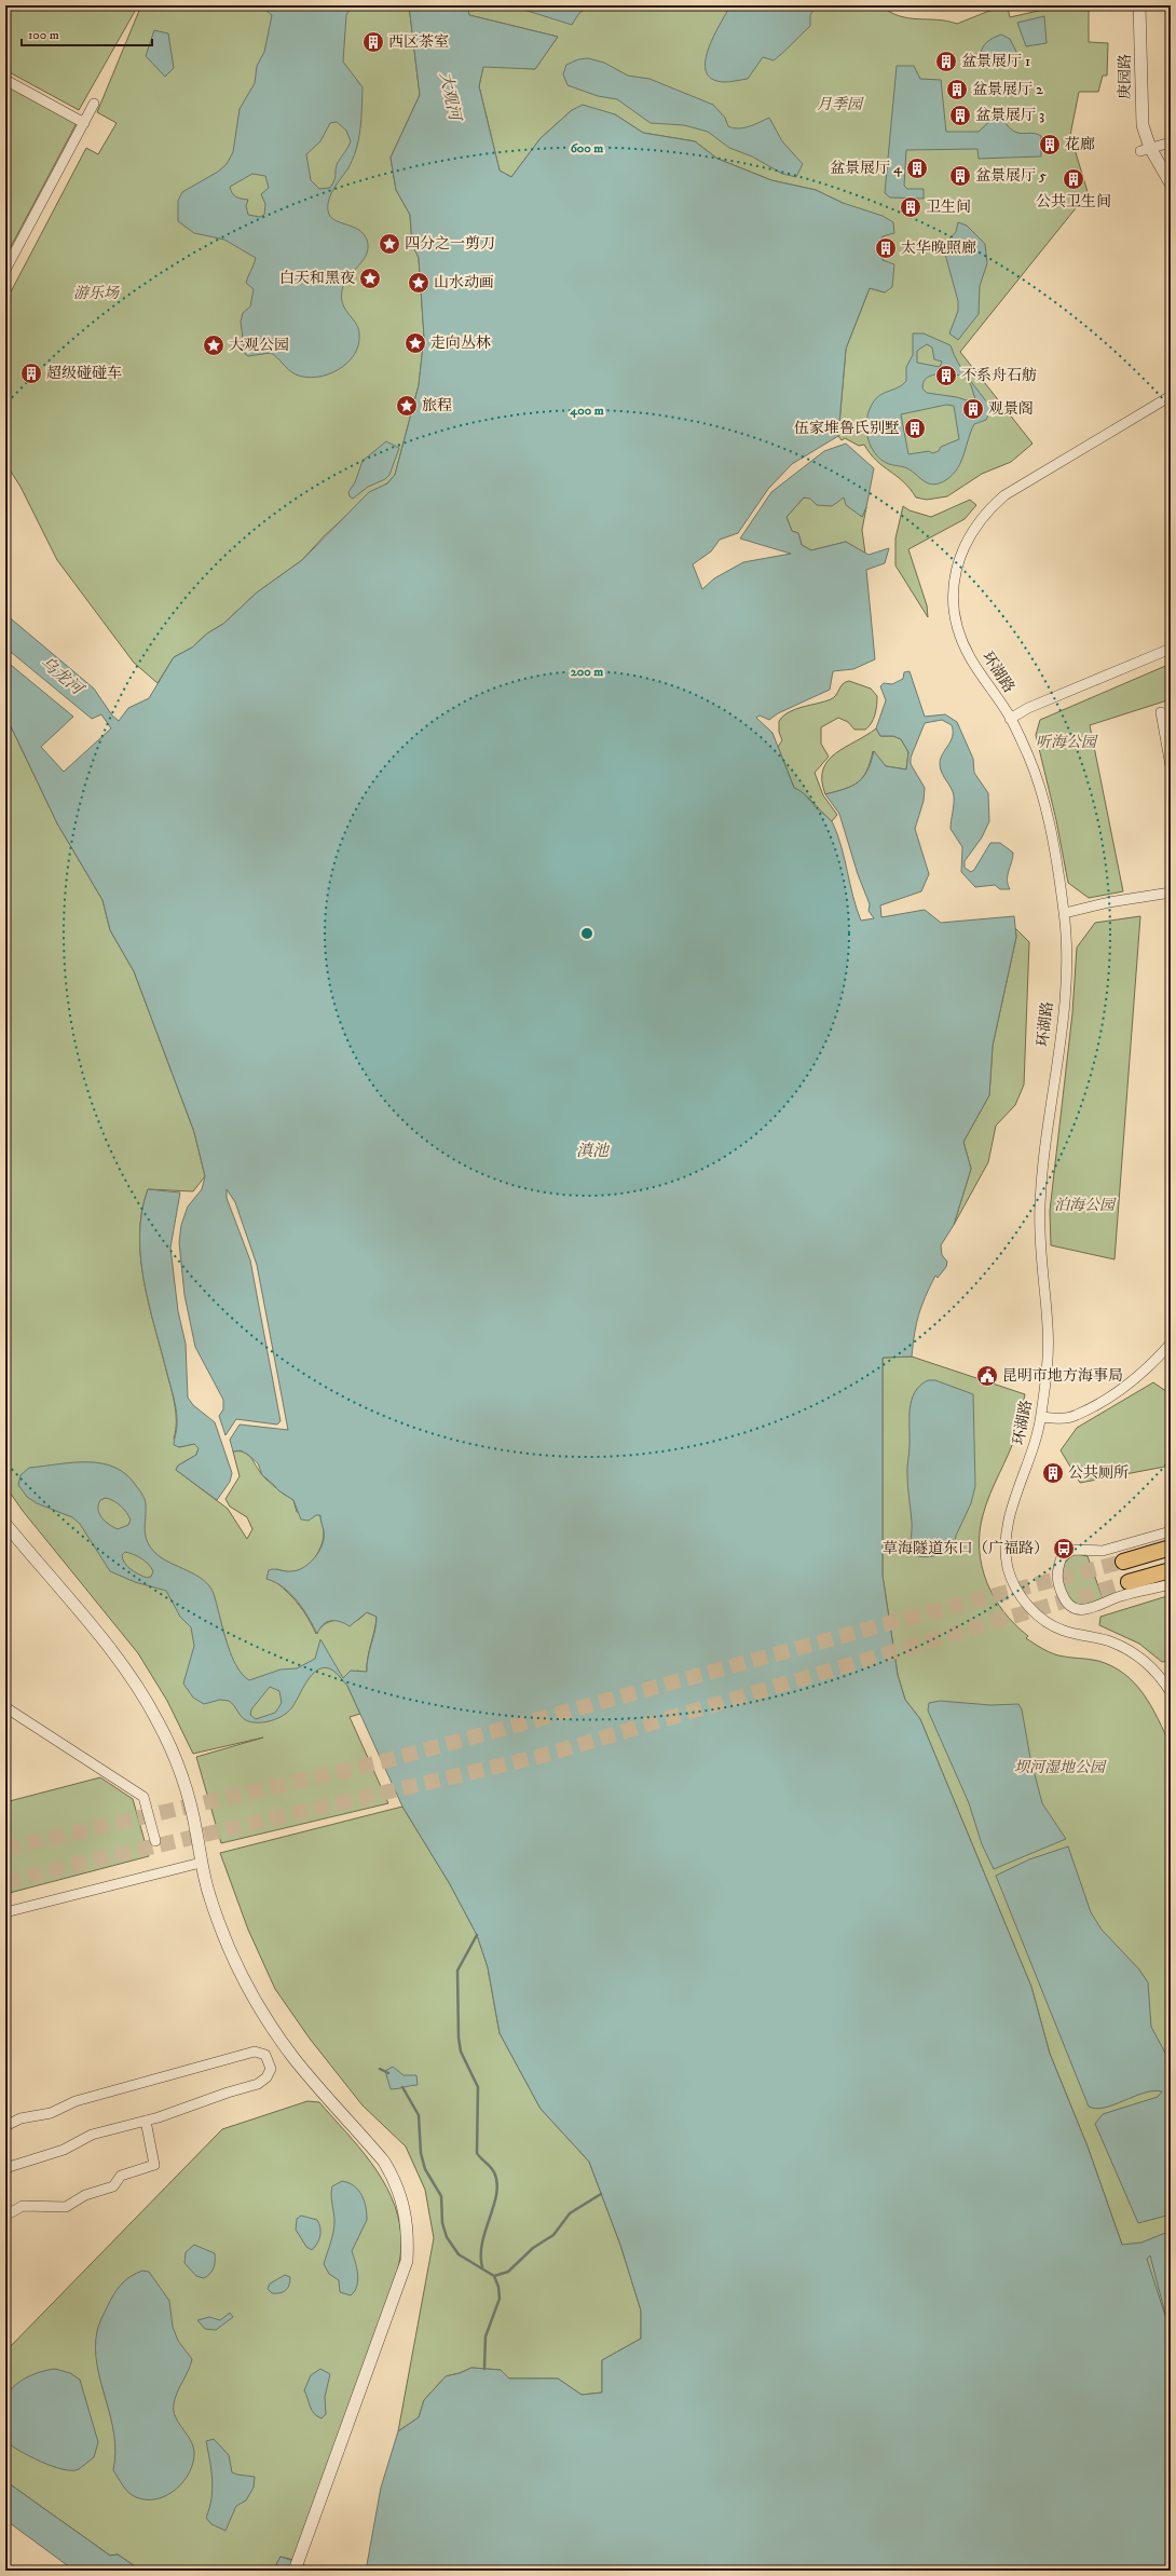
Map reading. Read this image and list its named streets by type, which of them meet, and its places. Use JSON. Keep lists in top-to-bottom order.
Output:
{
  "streets": {
    "street": ["庚园路", "环湖路"]
  },
  "water": ["大观河", "乌龙河", "滇池"],
  "parks": [
    "月季园",
    "游乐场",
    "听海公园",
    "泊海公园",
    "坝河湿地公园"
  ],
  "places": {
    "building": [
      "西区茶室",
      "盆景展厅 1",
      "盆景展厅 2",
      "盆景展厅 3",
      "花廊",
      "盆景展厅 4",
      "盆景展厅 5",
      "公共卫生间",
      "卫生间",
      "太华晚照廊",
      "超级碰碰车",
      "不系舟石舫",
      "观景阁",
      "伍家堆鲁氏别墅",
      "公共厕所"
    ],
    "place": [
      "四分之一剪刀",
      "白天和黑夜",
      "山水动画",
      "走向丛林",
      "大观公园",
      "旅程"
    ],
    "public building": ["昆明市地方海事局"],
    "bus stop": ["草海隧道东口（广福路）"]
  },
  "scale_bar": "100 m",
  "rings": ["600 m", "400 m", "200 m"]
}
